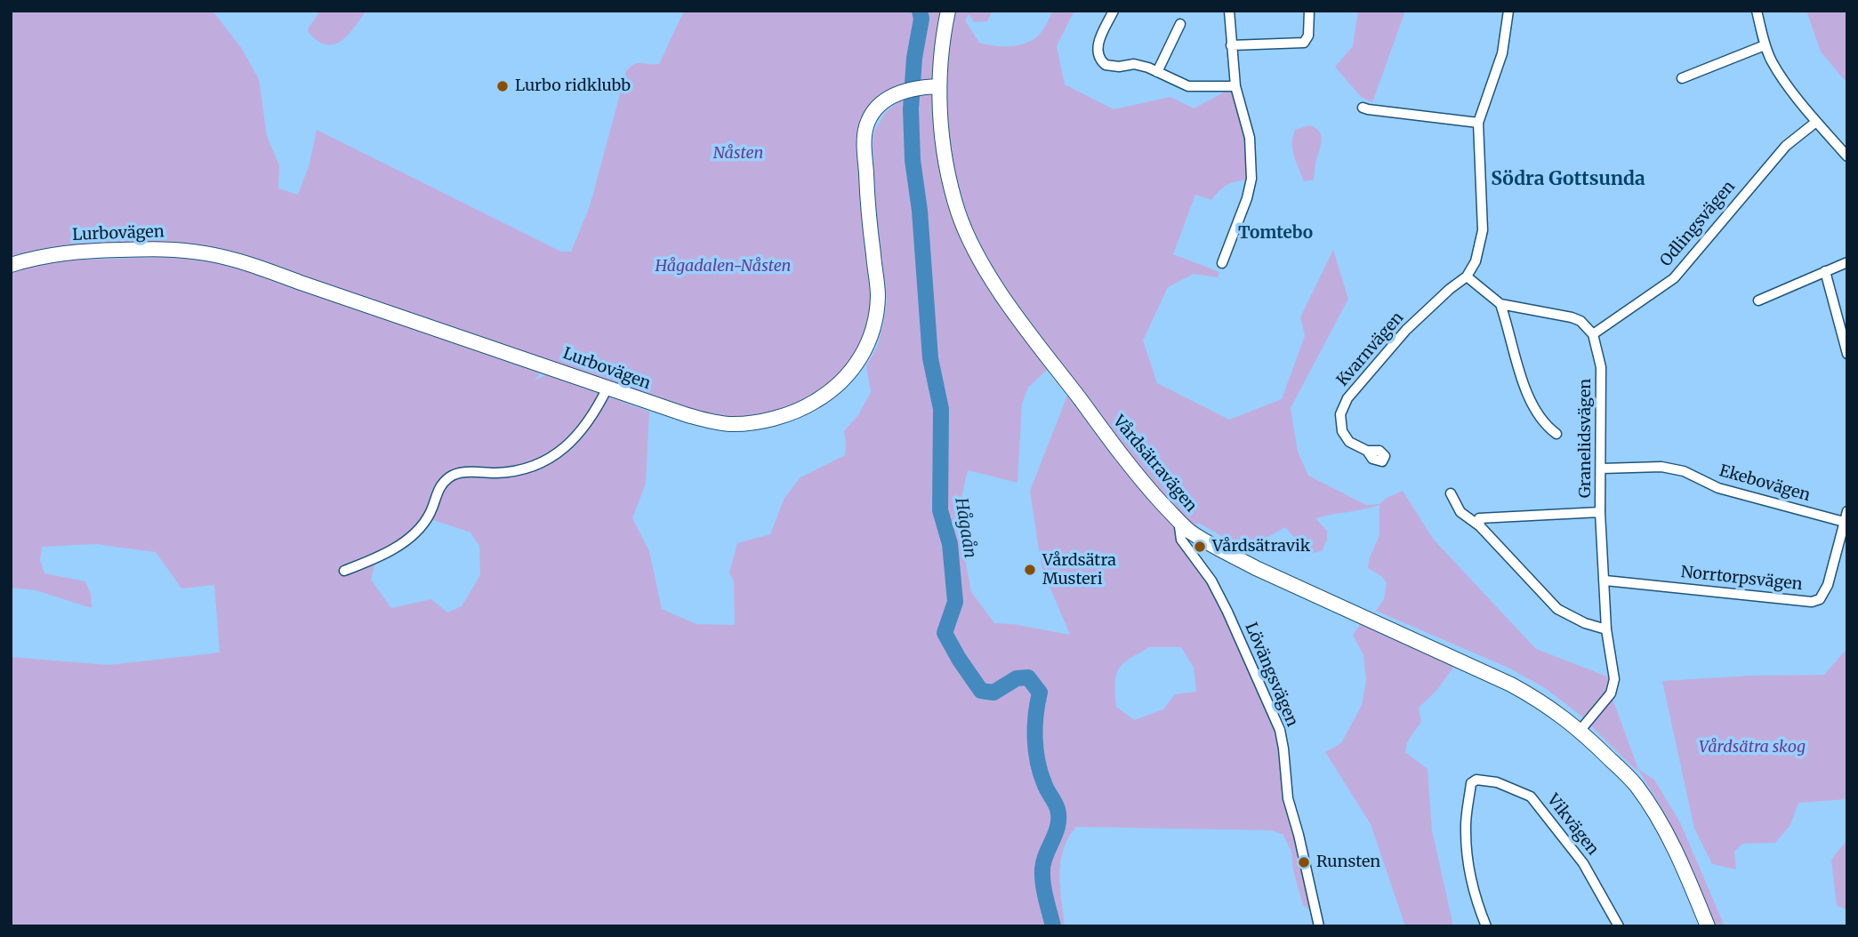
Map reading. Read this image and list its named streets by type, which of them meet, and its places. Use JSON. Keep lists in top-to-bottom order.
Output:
{
  "streets": {
    "street": [
      "Odlingsvägen",
      "Lurbovägen",
      "Kvarnvägen",
      "Granelidsvägen",
      "Vårdsätravägen",
      "Ekebovägen",
      "Norrtorpsvägen",
      "Lövängsvägen",
      "Vikvägen"
    ]
  },
  "crossings": [
    ["Odlingsvägen", "Granelidsvägen"],
    ["Lurbovägen", "Vårdsätravägen"],
    ["Granelidsvägen", "Vårdsätravägen"],
    ["Granelidsvägen", "Ekebovägen"],
    ["Granelidsvägen", "Norrtorpsvägen"],
    ["Vårdsätravägen", "Lövängsvägen"],
    ["Ekebovägen", "Norrtorpsvägen"]
  ],
  "districts": ["Södra Gottsunda", "Tomtebo"],
  "water": ["Hågaån"],
  "parks": ["Nåsten", "Hågadalen-Nåsten", "Vårdsätra skog"],
  "places": [
    "Lurbo ridklubb",
    "Vårdsätravik",
    "Vårdsätra Musteri",
    "Runsten"
  ]
}
